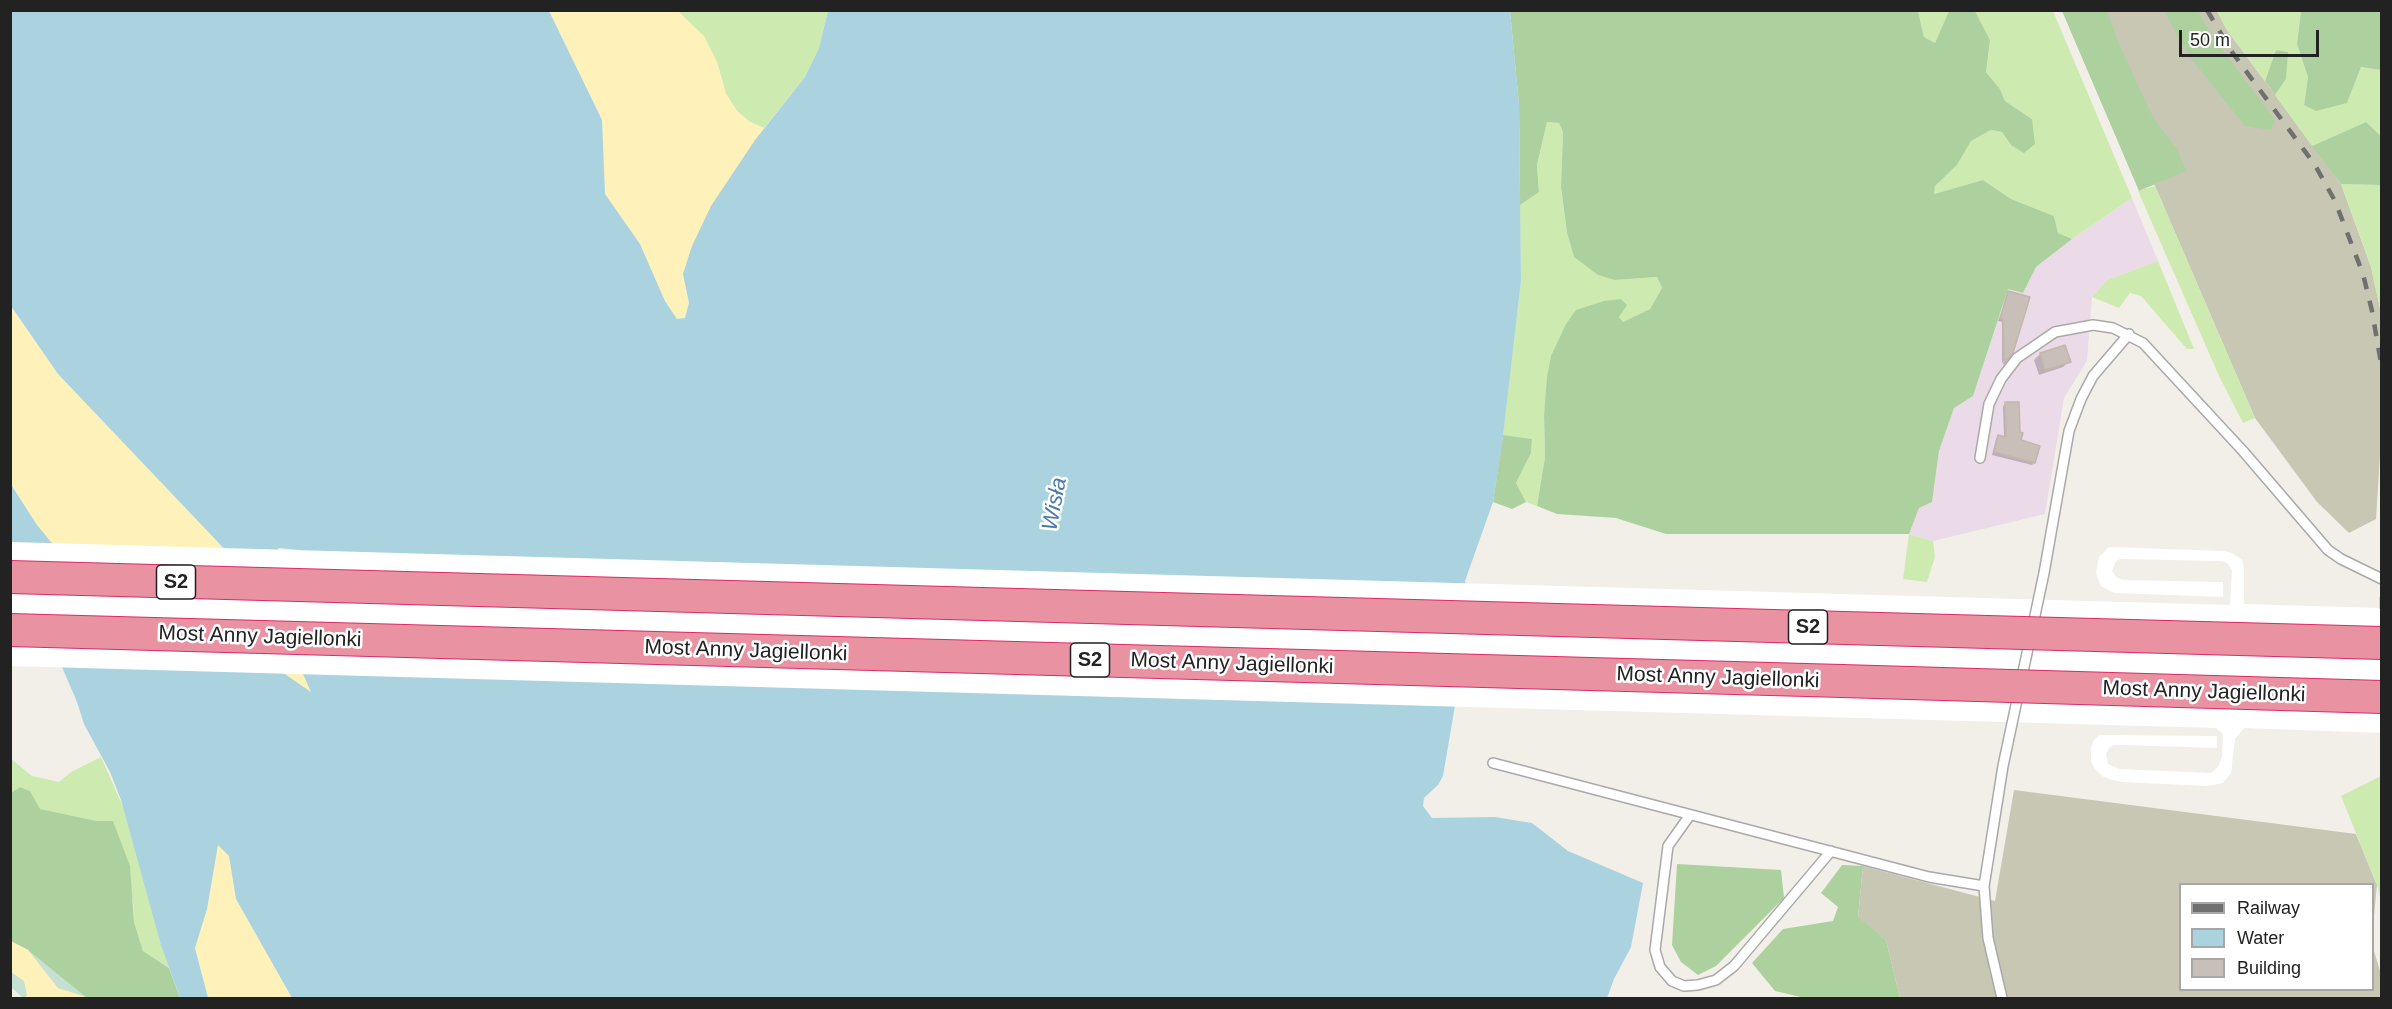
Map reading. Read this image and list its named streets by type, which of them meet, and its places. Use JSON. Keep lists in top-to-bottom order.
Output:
{
  "streets": {
    "highway": ["S2", "Most Anny Jagiellonki"]
  },
  "water": ["Wisła"],
  "legend": ["Railway", "Water", "Building"],
  "scale_bar": "50 m"
}
